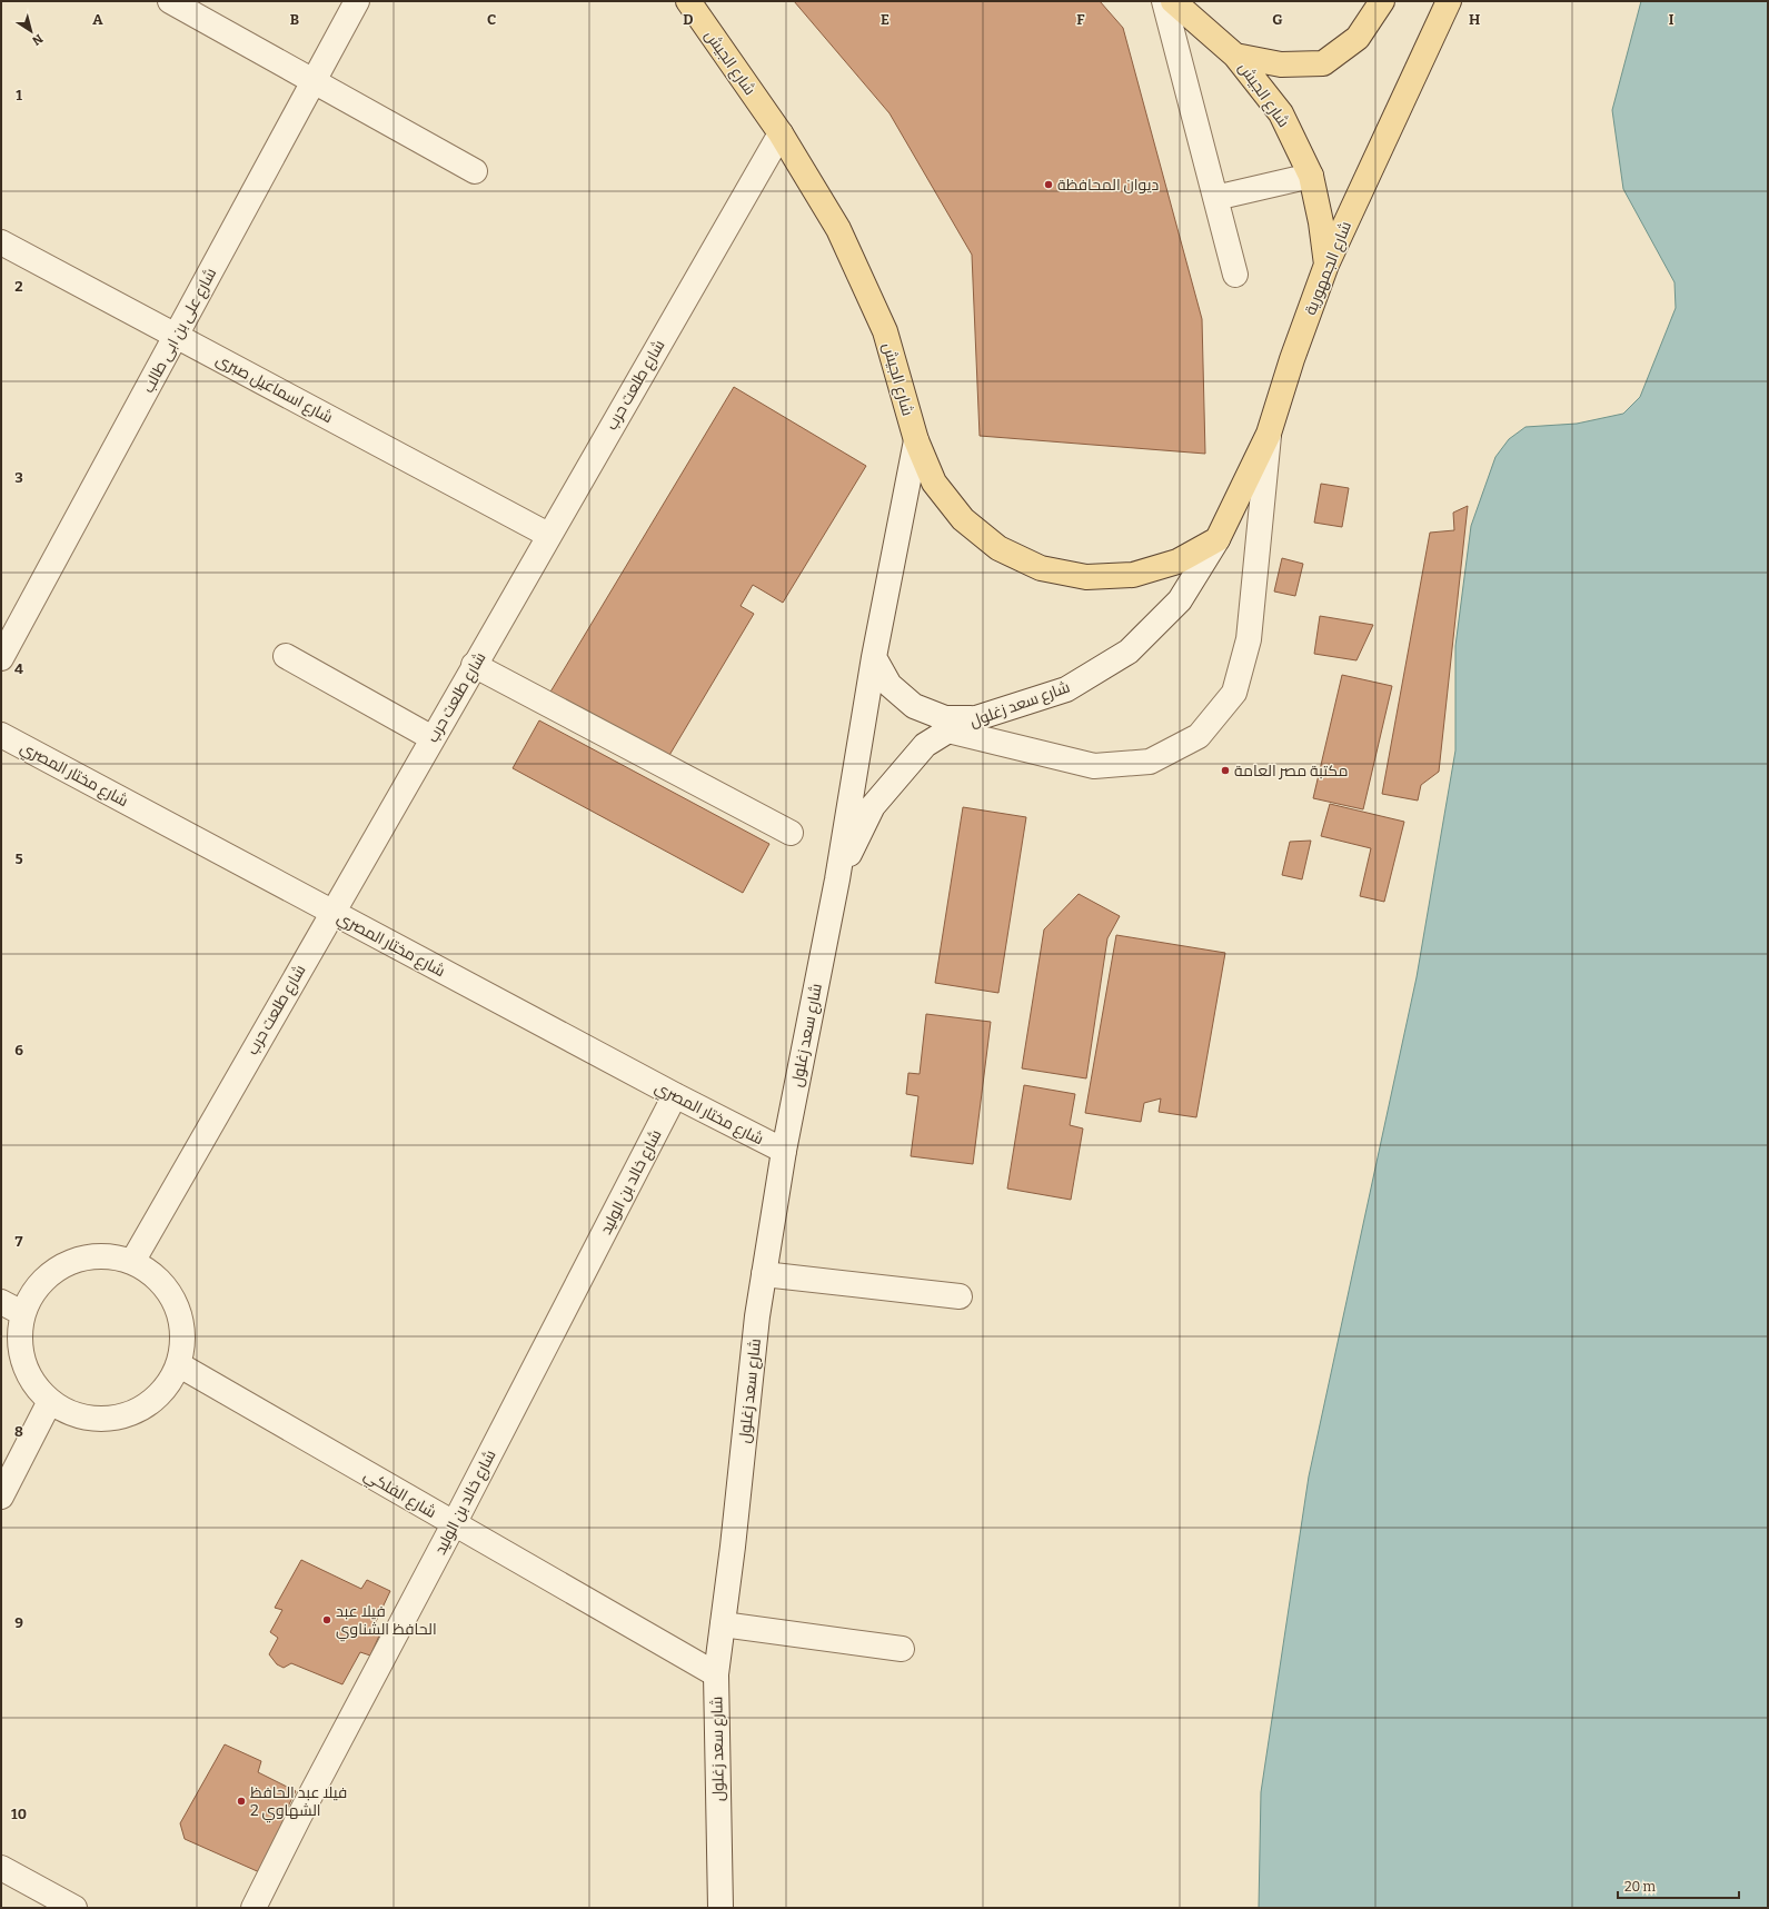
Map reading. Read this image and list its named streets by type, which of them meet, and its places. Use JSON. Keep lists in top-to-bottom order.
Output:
{
  "streets": {
    "main road": ["شارع الجيش", "شارع الجمهورية"],
    "street": [
      "شارع على بن ابى طالب",
      "شارع طلعت حرب",
      "شارع اسماعيل صبرى",
      "شارع سعد زغلول",
      "شارع مختار المصري",
      "شارع خالد بن الوليد",
      "شارع الفلكي"
    ]
  },
  "crossings": [
    ["شارع الجيش", "شارع الجمهورية"],
    ["شارع الجيش", "شارع طلعت حرب"],
    ["شارع الجيش", "شارع سعد زغلول"],
    ["شارع الجمهورية", "شارع سعد زغلول"],
    ["شارع على بن ابى طالب", "شارع اسماعيل صبرى"],
    ["شارع طلعت حرب", "شارع اسماعيل صبرى"],
    ["شارع طلعت حرب", "شارع مختار المصري"],
    ["شارع سعد زغلول", "شارع مختار المصري"],
    ["شارع سعد زغلول", "شارع الفلكي"],
    ["شارع مختار المصري", "شارع خالد بن الوليد"],
    ["شارع خالد بن الوليد", "شارع الفلكي"]
  ],
  "places": [
    "ديوان المحافظة",
    "مكتبة مصر العامة",
    "فيلا عبد الحافظ الشناوي",
    "فيلا عبد الحافظ الشهاوي 2"
  ],
  "scale_bar": "20 m",
  "north": "bottom right",
  "grid": {
    "columns": [
      "A",
      "B",
      "C",
      "D",
      "E",
      "F",
      "G",
      "H",
      "I"
    ],
    "rows": [
      "1",
      "2",
      "3",
      "4",
      "5",
      "6",
      "7",
      "8",
      "9",
      "10"
    ]
  }
}
